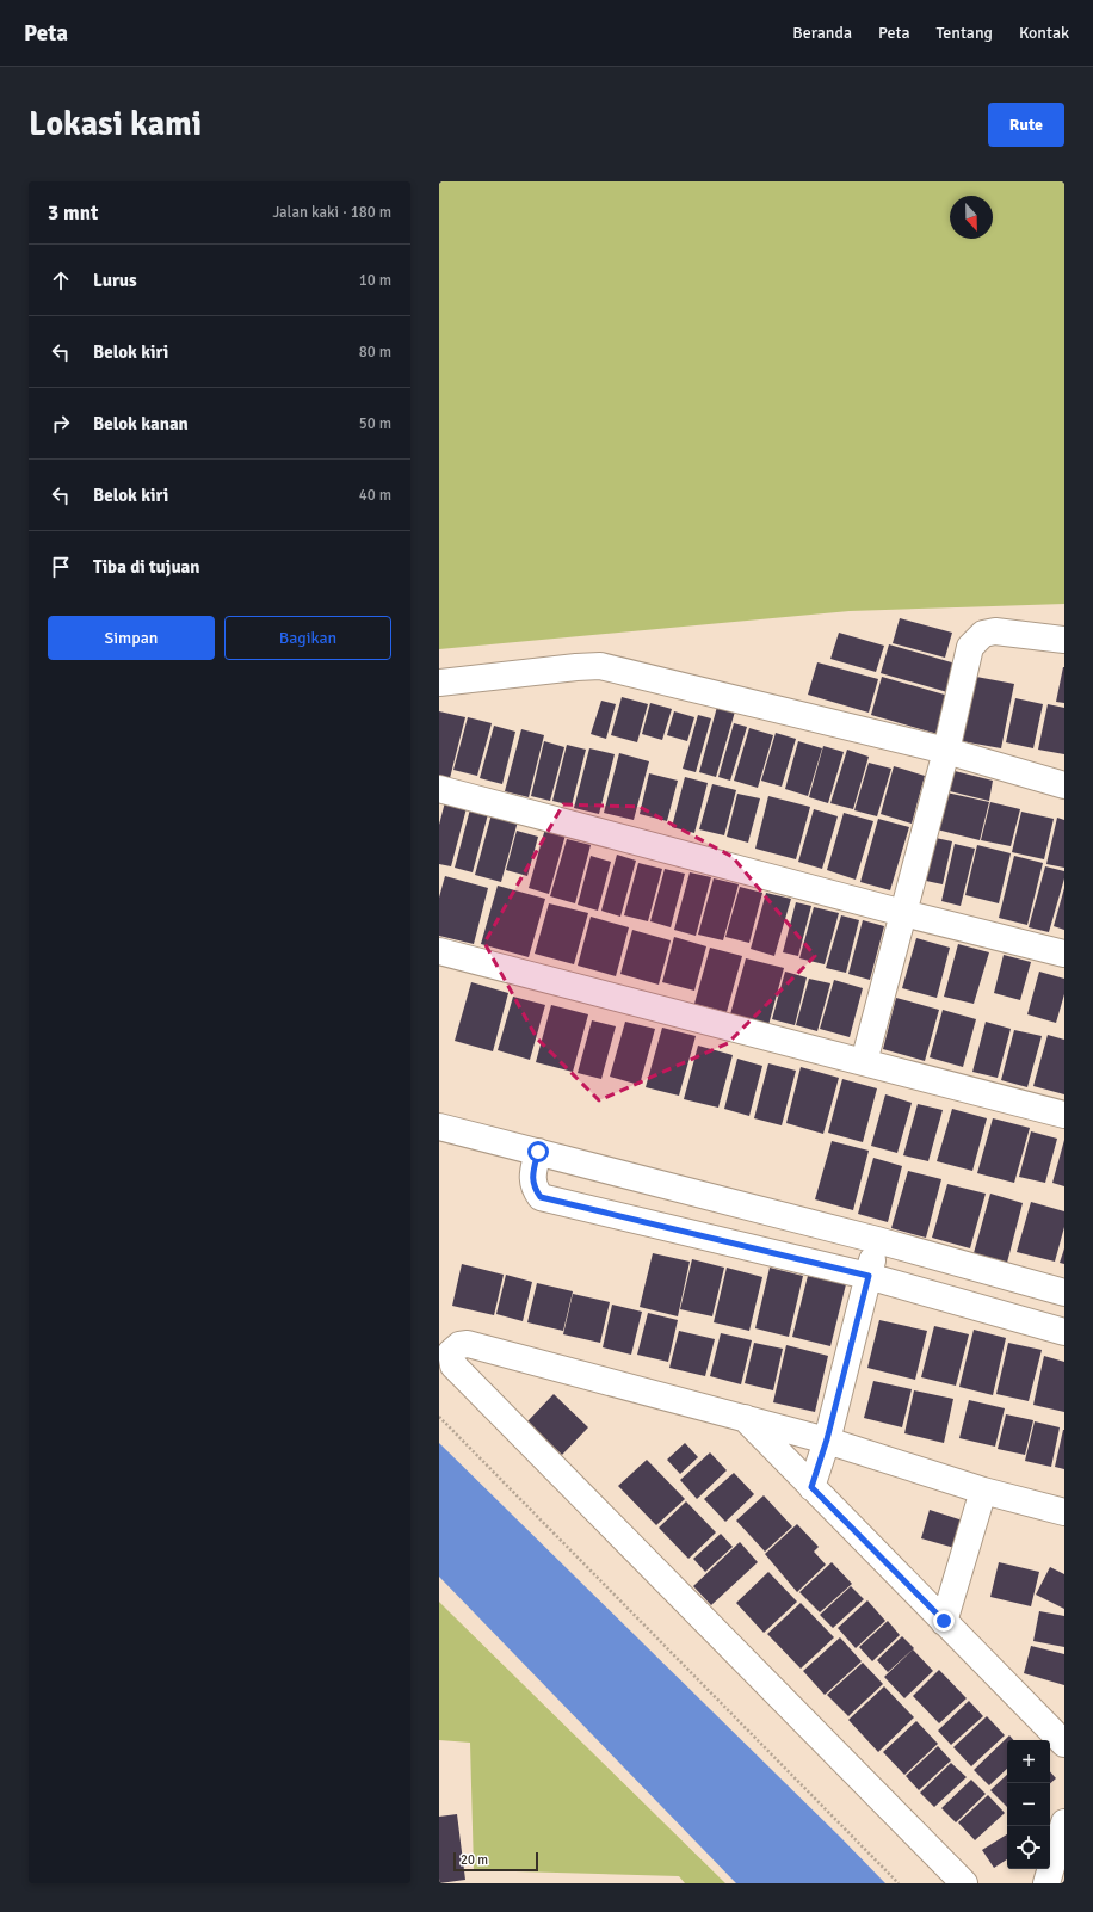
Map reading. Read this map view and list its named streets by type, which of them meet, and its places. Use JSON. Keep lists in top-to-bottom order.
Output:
{
  "scale_bar": "20 m",
  "north": "bottom",
  "page": {
    "header": "Peta",
    "nav": [
      "Beranda",
      "Peta",
      "Tentang",
      "Kontak"
    ],
    "buttons": [
      "Rute",
      ["Simpan", "Bagikan"]
    ],
    "title": "Lokasi kami",
    "heading": ["3 mnt", "Jalan kaki · 180 m"],
    "list": [
      ["Lurus", "10 m"],
      ["Belok kiri", "80 m"],
      ["Belok kanan", "50 m"],
      ["Belok kiri", "40 m"],
      "Tiba di tujuan"
    ],
    "map_buttons": ["+", "−"],
    "scale": "20 m"
  }
}
